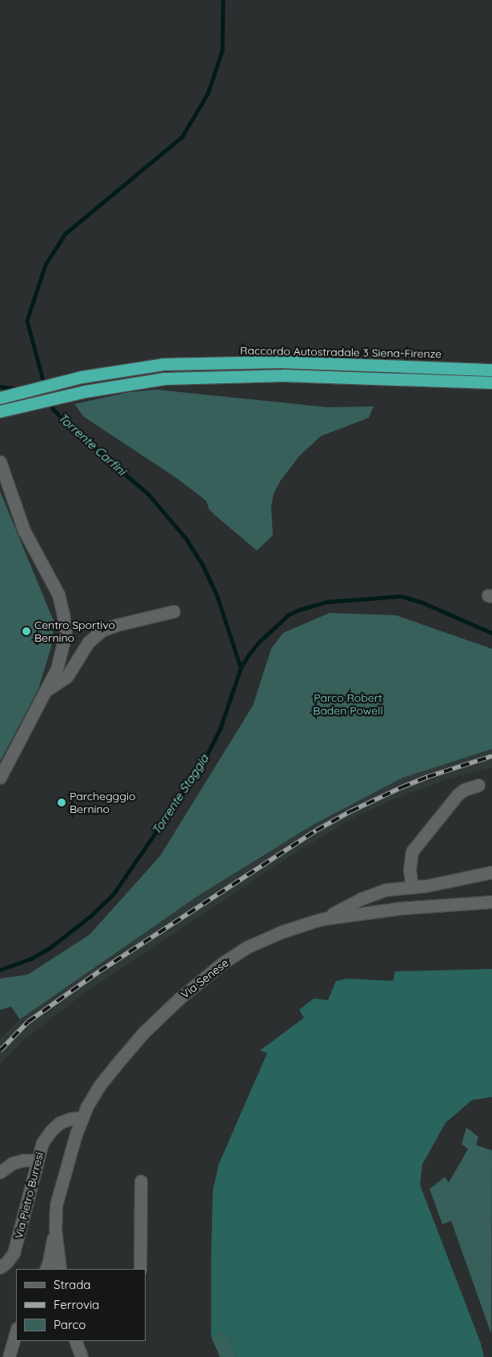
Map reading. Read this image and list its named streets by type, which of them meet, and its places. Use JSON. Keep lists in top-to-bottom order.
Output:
{
  "streets": {
    "highway": ["Raccordo Autostradale 3 Siena-Firenze"],
    "street": ["Via Senese", "Via Pietro Burresi"]
  },
  "crossings": [
    ["Via Senese", "Via Pietro Burresi"]
  ],
  "water": ["Torrente Carfini", "Torrente Staggia"],
  "parks": ["Parco Robert Baden Powell"],
  "places": ["Centro Sportivo Bernino", "Parchegggio Bernino"],
  "legend": ["Strada", "Ferrovia", "Parco"]
}
